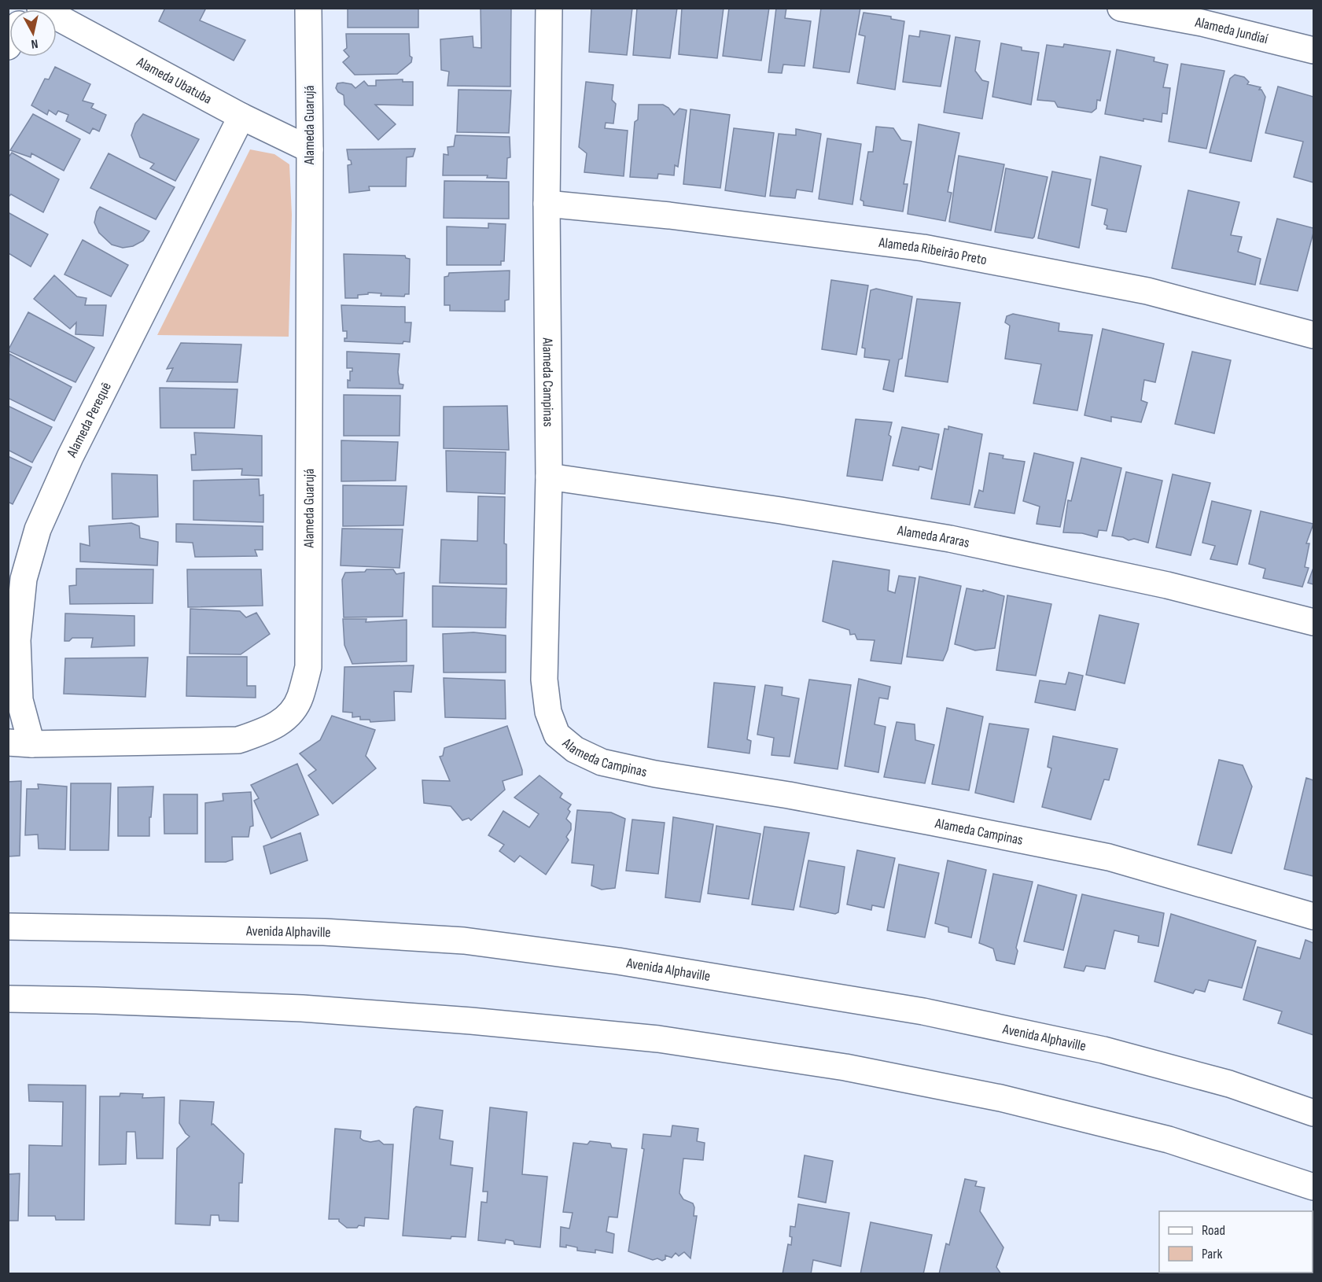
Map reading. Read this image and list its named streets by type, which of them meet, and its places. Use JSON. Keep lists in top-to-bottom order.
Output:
{
  "streets": {
    "street": [
      "Alameda Jundiaí",
      "Alameda Ubatuba",
      "Alameda Guarujá",
      "Alameda Ribeirão Preto",
      "Alameda Campinas",
      "Alameda Perequê",
      "Alameda Araras",
      "Avenida Alphaville"
    ]
  },
  "crossings": [
    ["Alameda Ubatuba", "Alameda Guarujá"],
    ["Alameda Ubatuba", "Alameda Perequê"],
    ["Alameda Guarujá", "Alameda Perequê"],
    ["Alameda Ribeirão Preto", "Alameda Campinas"],
    ["Alameda Campinas", "Alameda Araras"]
  ],
  "legend": ["Road", "Park"],
  "north": "bottom"
}
